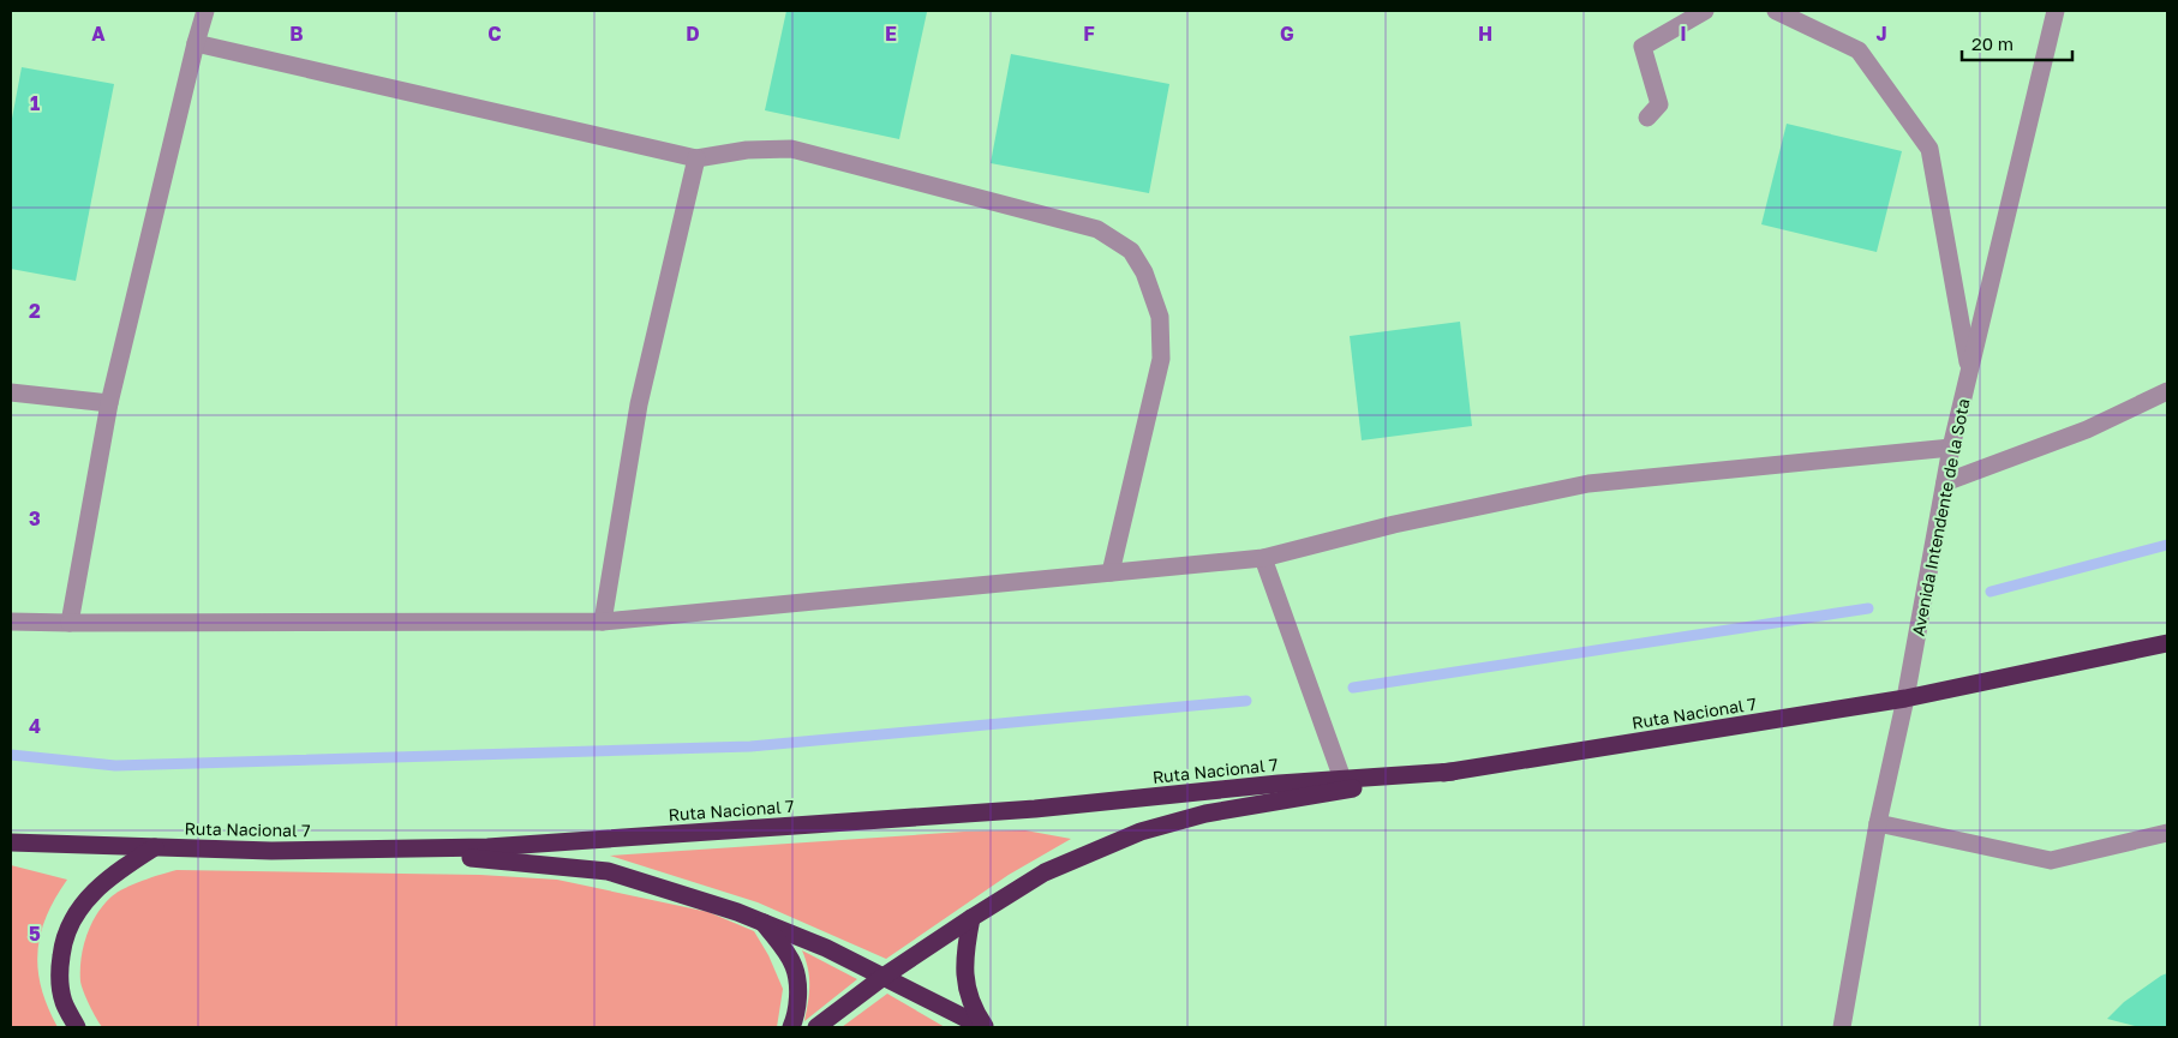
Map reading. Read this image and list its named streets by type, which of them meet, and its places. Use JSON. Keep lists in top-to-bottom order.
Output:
{
  "streets": {
    "highway": ["Ruta Nacional 7"],
    "street": ["Avenida Intendente de la Sota"]
  },
  "crossings": [
    ["Avenida Intendente de la Sota", "Ruta Nacional 7"]
  ],
  "scale_bar": "20 m",
  "grid": {
    "columns": [
      "A",
      "B",
      "C",
      "D",
      "E",
      "F",
      "G",
      "H",
      "I",
      "J"
    ],
    "rows": [
      "1",
      "2",
      "3",
      "4",
      "5"
    ]
  }
}
